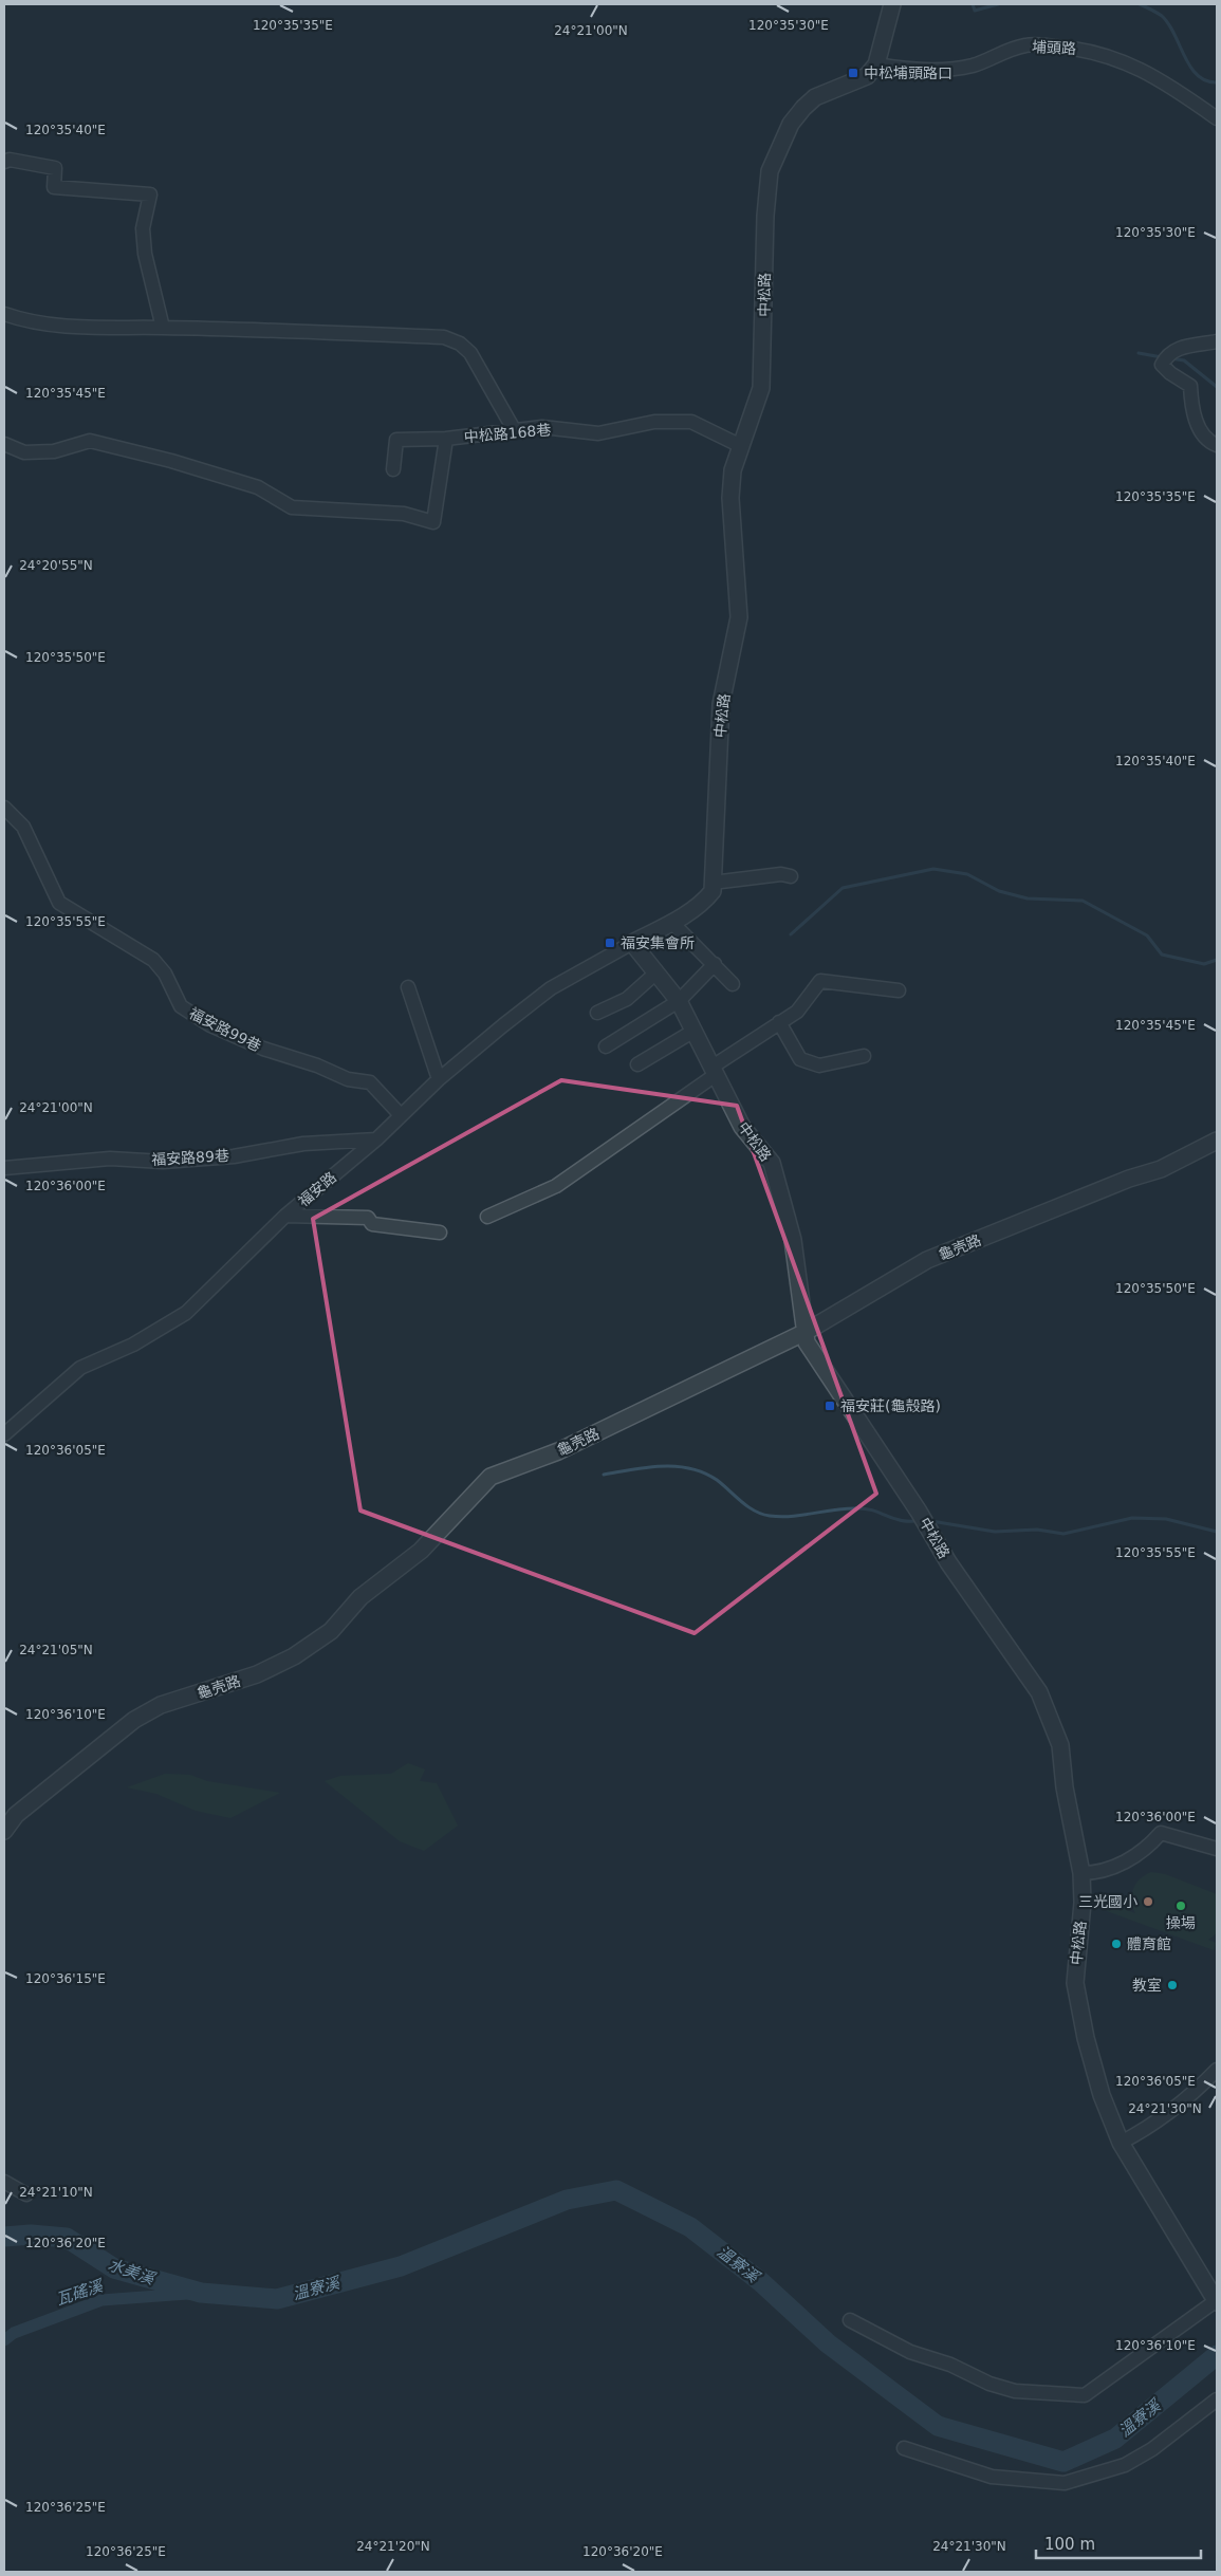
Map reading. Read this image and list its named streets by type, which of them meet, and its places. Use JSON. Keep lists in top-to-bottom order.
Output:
{
  "streets": {
    "street": [
      "埔頭路",
      "中松路",
      "中松路168巷",
      "福安路99巷",
      "福安路89巷",
      "福安路",
      "龜壳路"
    ]
  },
  "crossings": [
    ["埔頭路", "中松路"],
    ["中松路", "中松路168巷"],
    ["中松路", "福安路"],
    ["中松路", "龜壳路"],
    ["福安路99巷", "福安路"],
    ["福安路89巷", "福安路"]
  ],
  "water": ["溫寮溪", "水美溪", "瓦磘溪"],
  "places": {
    "transit": ["中松埔頭路口", "福安集會所", "福安莊(龜殼路)"],
    "other": [
      "三光國小",
      "操場",
      "體育館",
      "教室"
    ]
  },
  "scale_bar": "100 m",
  "coordinates": [
    "120°35'35\"E",
    "120°35'30\"E",
    "24°21'00\"N",
    "120°35'40\"E",
    "120°35'45\"E",
    "24°20'55\"N",
    "120°35'50\"E",
    "120°35'55\"E",
    "120°36'00\"E",
    "120°36'05\"E",
    "24°21'05\"N",
    "120°36'10\"E",
    "120°36'15\"E",
    "24°21'30\"N",
    "24°21'10\"N",
    "120°36'20\"E",
    "120°36'25\"E",
    "24°21'20\"N"
  ]
}
